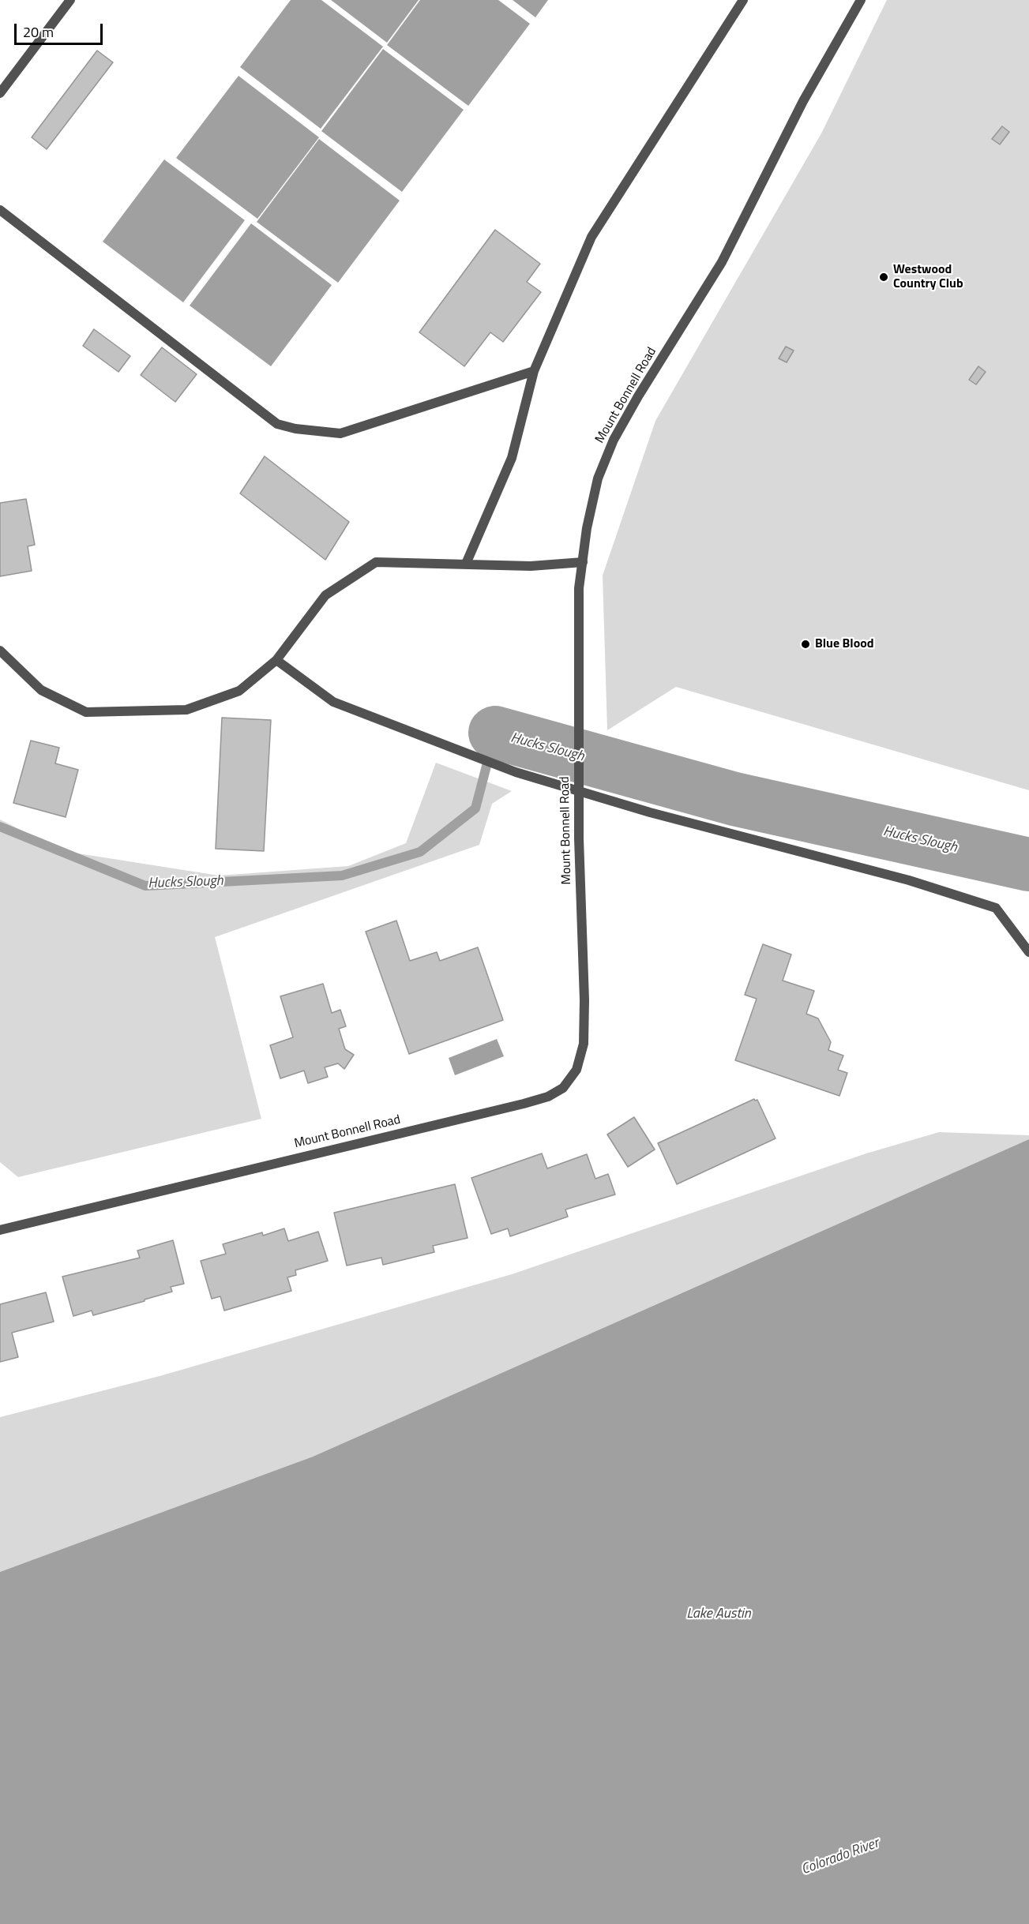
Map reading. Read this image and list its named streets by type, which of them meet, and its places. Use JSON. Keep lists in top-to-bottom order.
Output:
{
  "streets": {
    "street": ["Mount Bonnell Road"]
  },
  "water": ["Hucks Slough", "Lake Austin", "Colorado River"],
  "places": ["Westwood Country Club", "Blue Blood"],
  "scale_bar": "20 m"
}
